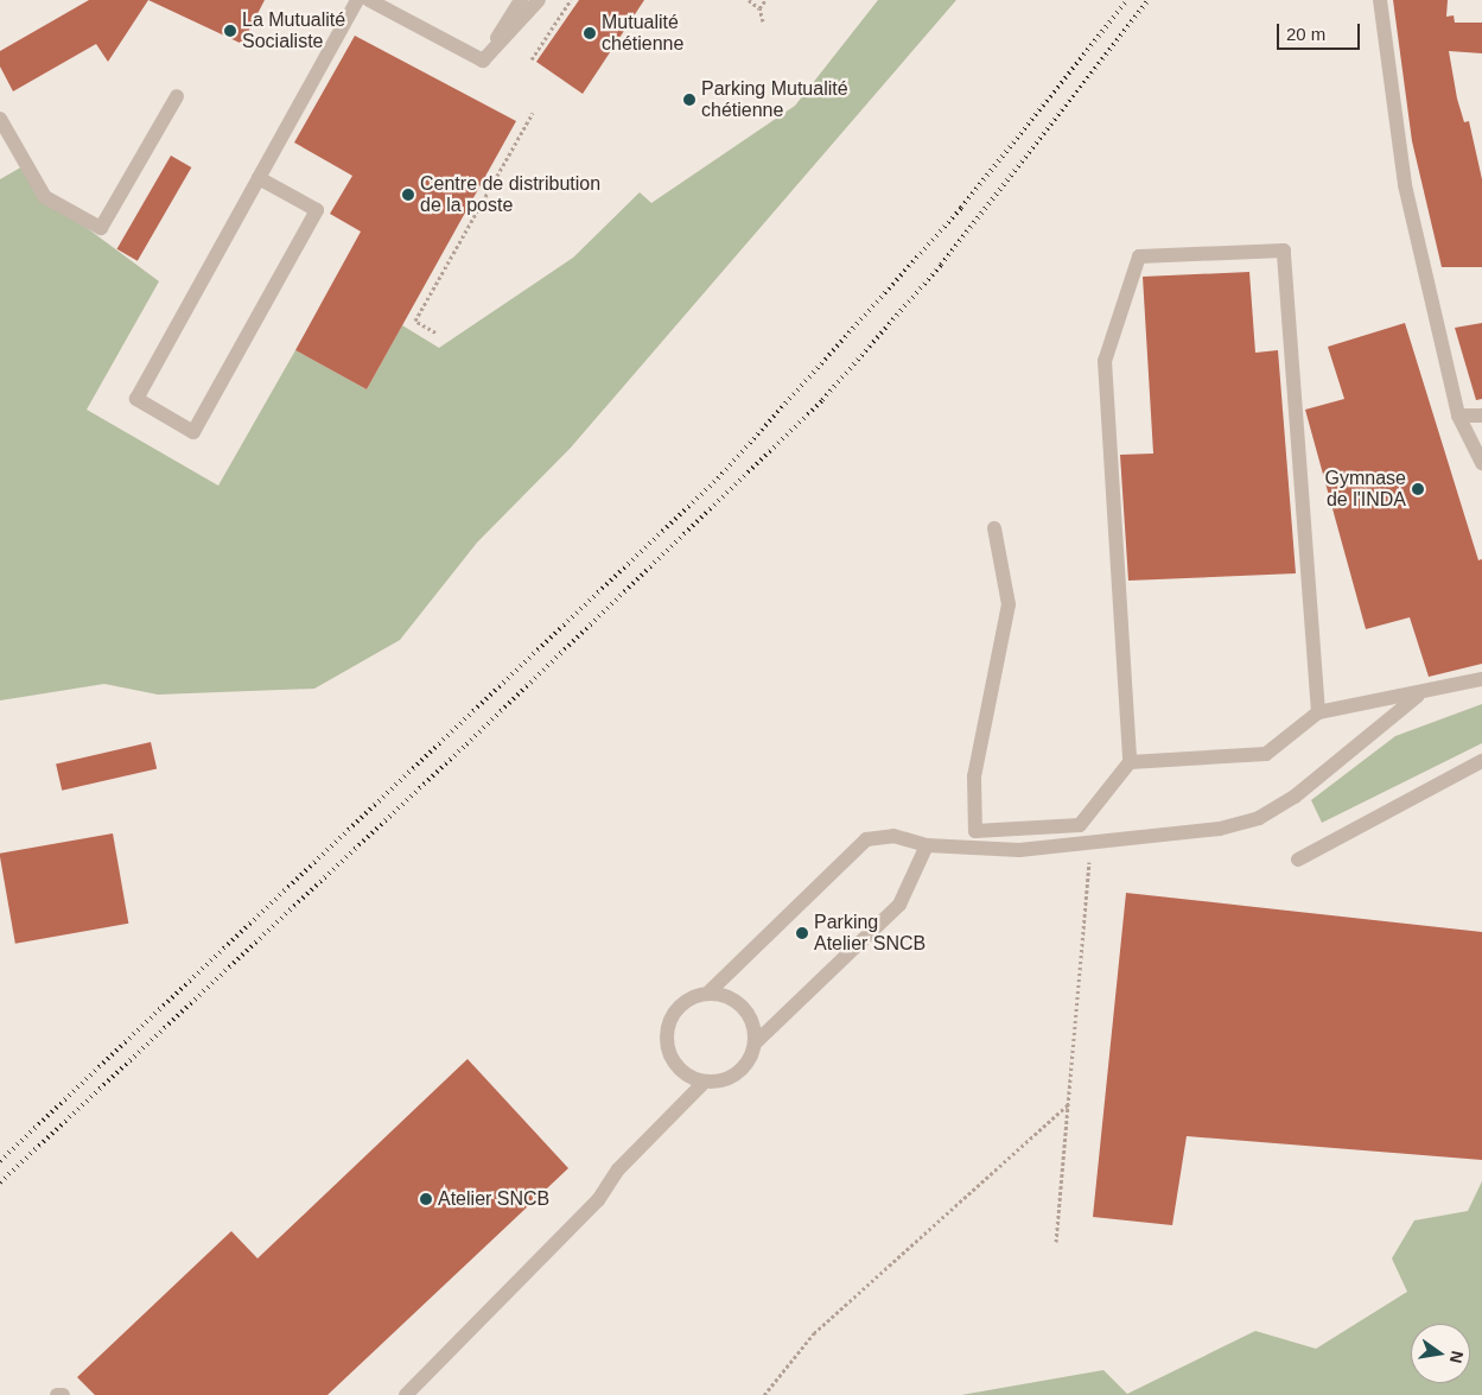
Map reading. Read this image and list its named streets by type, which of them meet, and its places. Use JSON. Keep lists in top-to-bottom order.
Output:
{
  "places": [
    "La Mutualité Socialiste",
    "Mutualité chétienne",
    "Parking Mutualité chétienne",
    "Centre de distribution de la poste",
    "Gymnase de l'INDA",
    "Parking Atelier SNCB",
    "Atelier SNCB"
  ],
  "scale_bar": "20 m",
  "north": "right"
}
